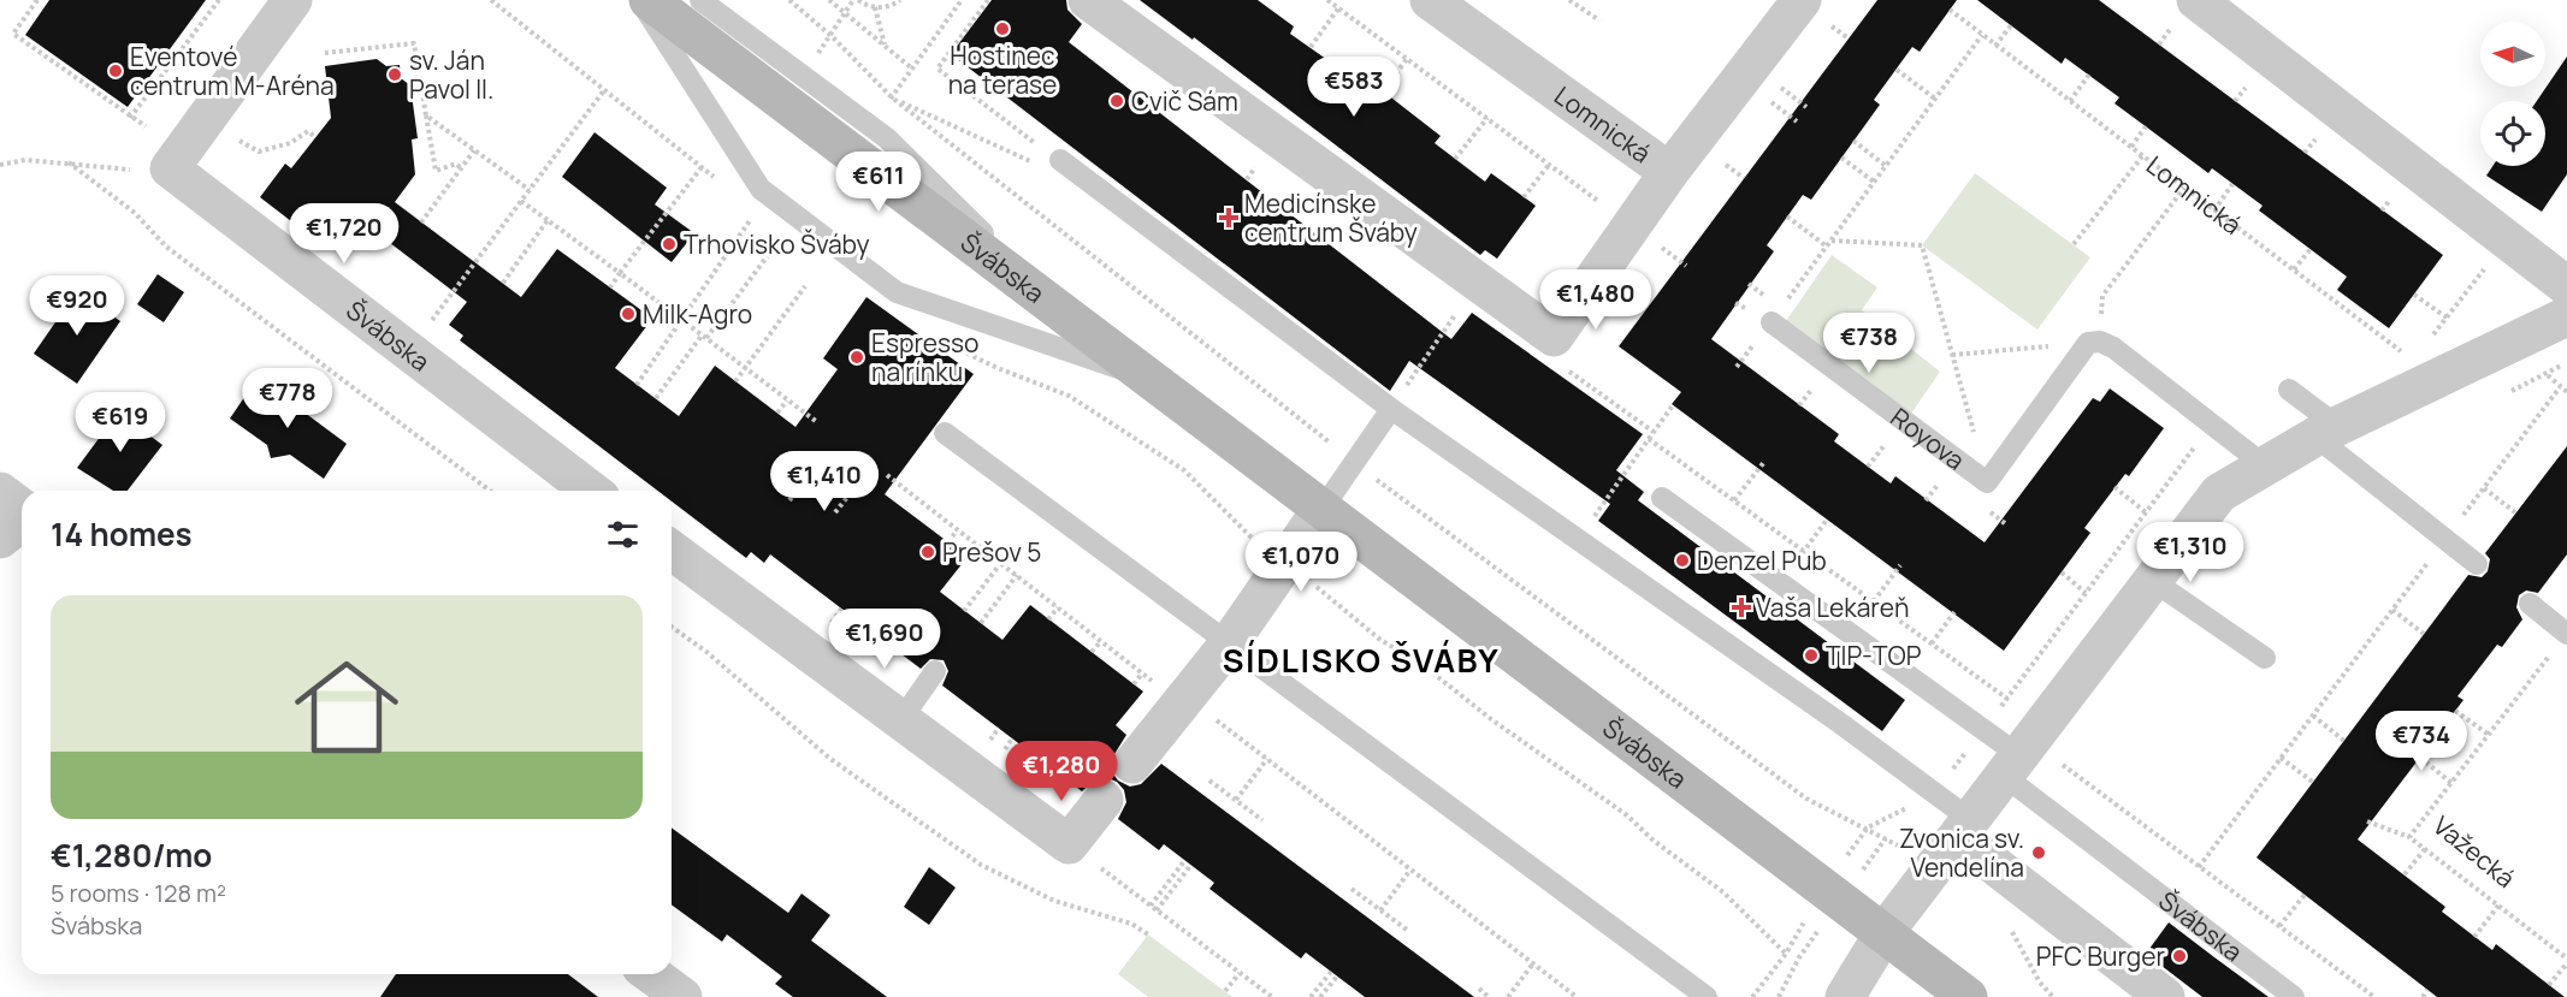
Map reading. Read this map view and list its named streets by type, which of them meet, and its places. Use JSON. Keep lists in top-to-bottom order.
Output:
{
  "streets": {
    "street": ["Lomnická", "Švábska"],
    "lane": ["Royova"],
    "path": ["Važecká"]
  },
  "districts": ["SÍDLISKO ŠVÁBY"],
  "places": {
    "other": [
      "Hostinec na terase",
      "Eventové centrum M-Aréna",
      "sv. Ján Pavol II.",
      "Cvič Sám",
      "Trhovisko Šváby",
      "Milk-Agro",
      "Espresso na rínku",
      "Prešov 5",
      "Denzel Pub",
      "TIP-TOP",
      "Zvonica sv. Vendelína",
      "PFC Burger"
    ],
    "health": ["Medicínske centrum Šváby", "Vaša Lekáreň"]
  },
  "north": "left",
  "page": {
    "price": [
      "€583",
      "€611",
      "€1,720",
      "€1,480",
      "€920",
      "€738",
      "€778",
      "€619",
      "€1,410",
      "€1,310",
      "€1,070",
      "€1,690",
      "€734",
      "€1,280"
    ],
    "heading": "14 homes",
    "list": [
      {
        "name": "€1,280/mo",
        "note": "5 rooms · 128 m² · Švábska"
      }
    ]
  }
}
